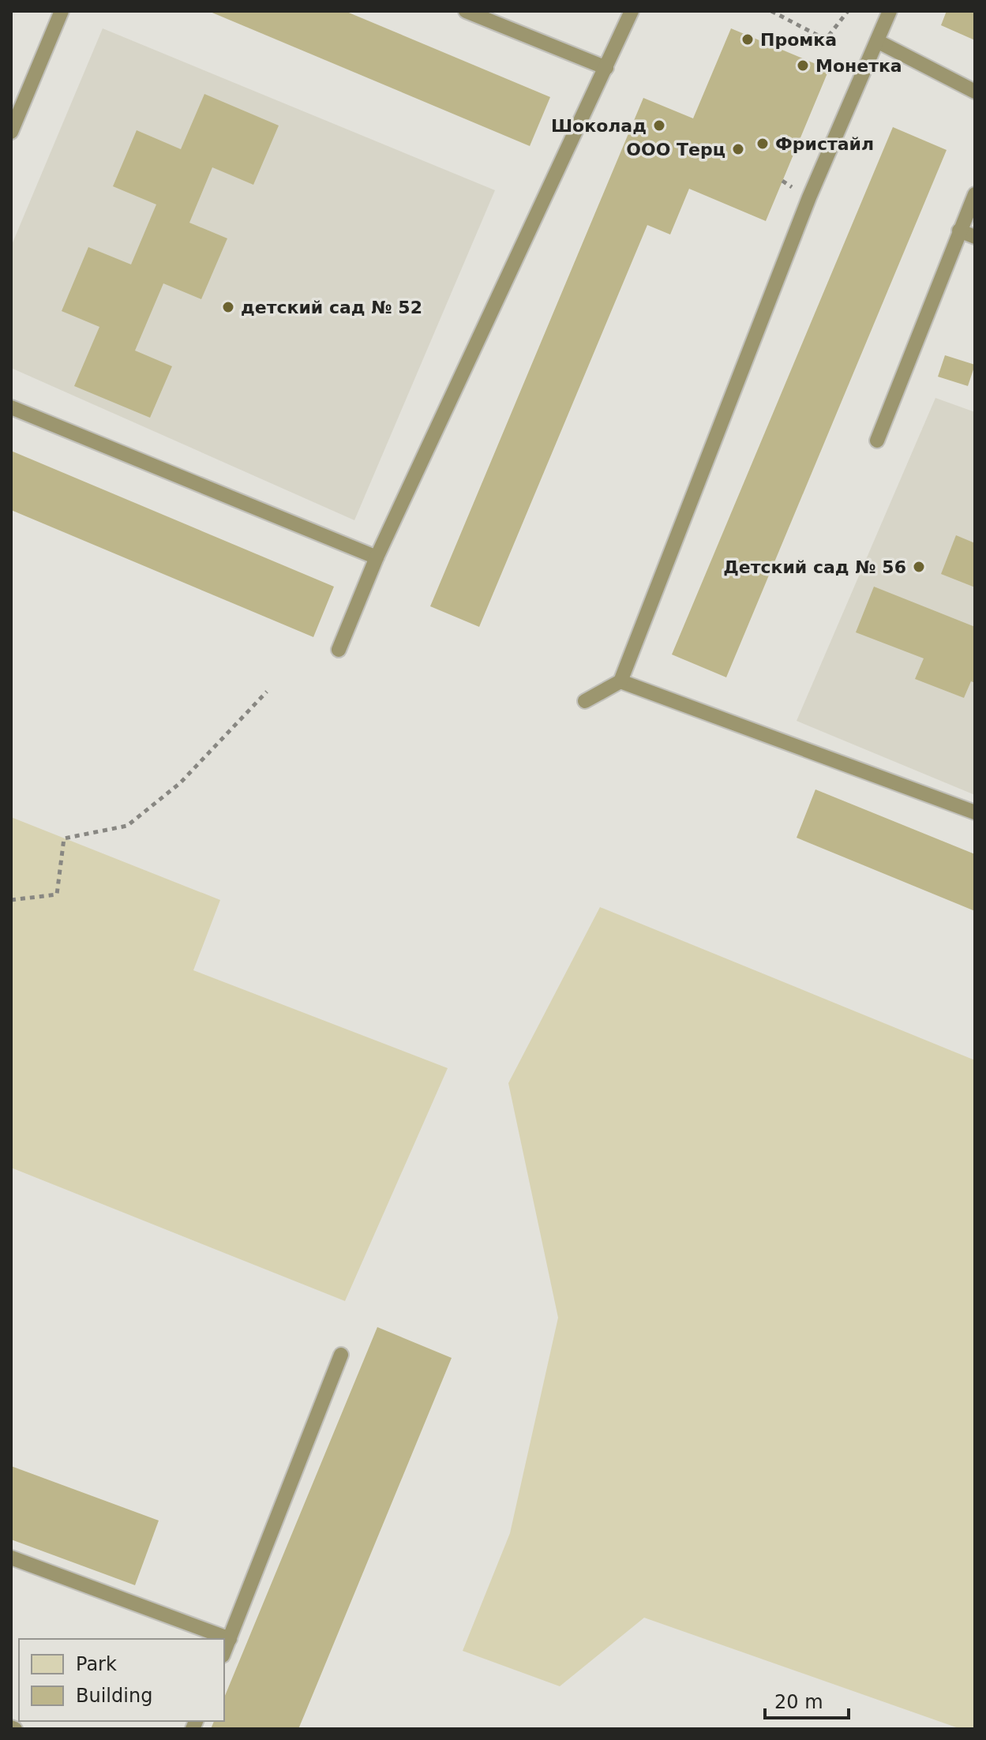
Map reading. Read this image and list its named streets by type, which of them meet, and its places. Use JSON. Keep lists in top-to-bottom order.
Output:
{
  "places": [
    "Промка",
    "Монетка",
    "Шоколад",
    "Фристайл",
    "ООО Терц",
    "детский сад № 52",
    "Детский сад № 56"
  ],
  "legend": ["Park", "Building"],
  "scale_bar": "20 m"
}
